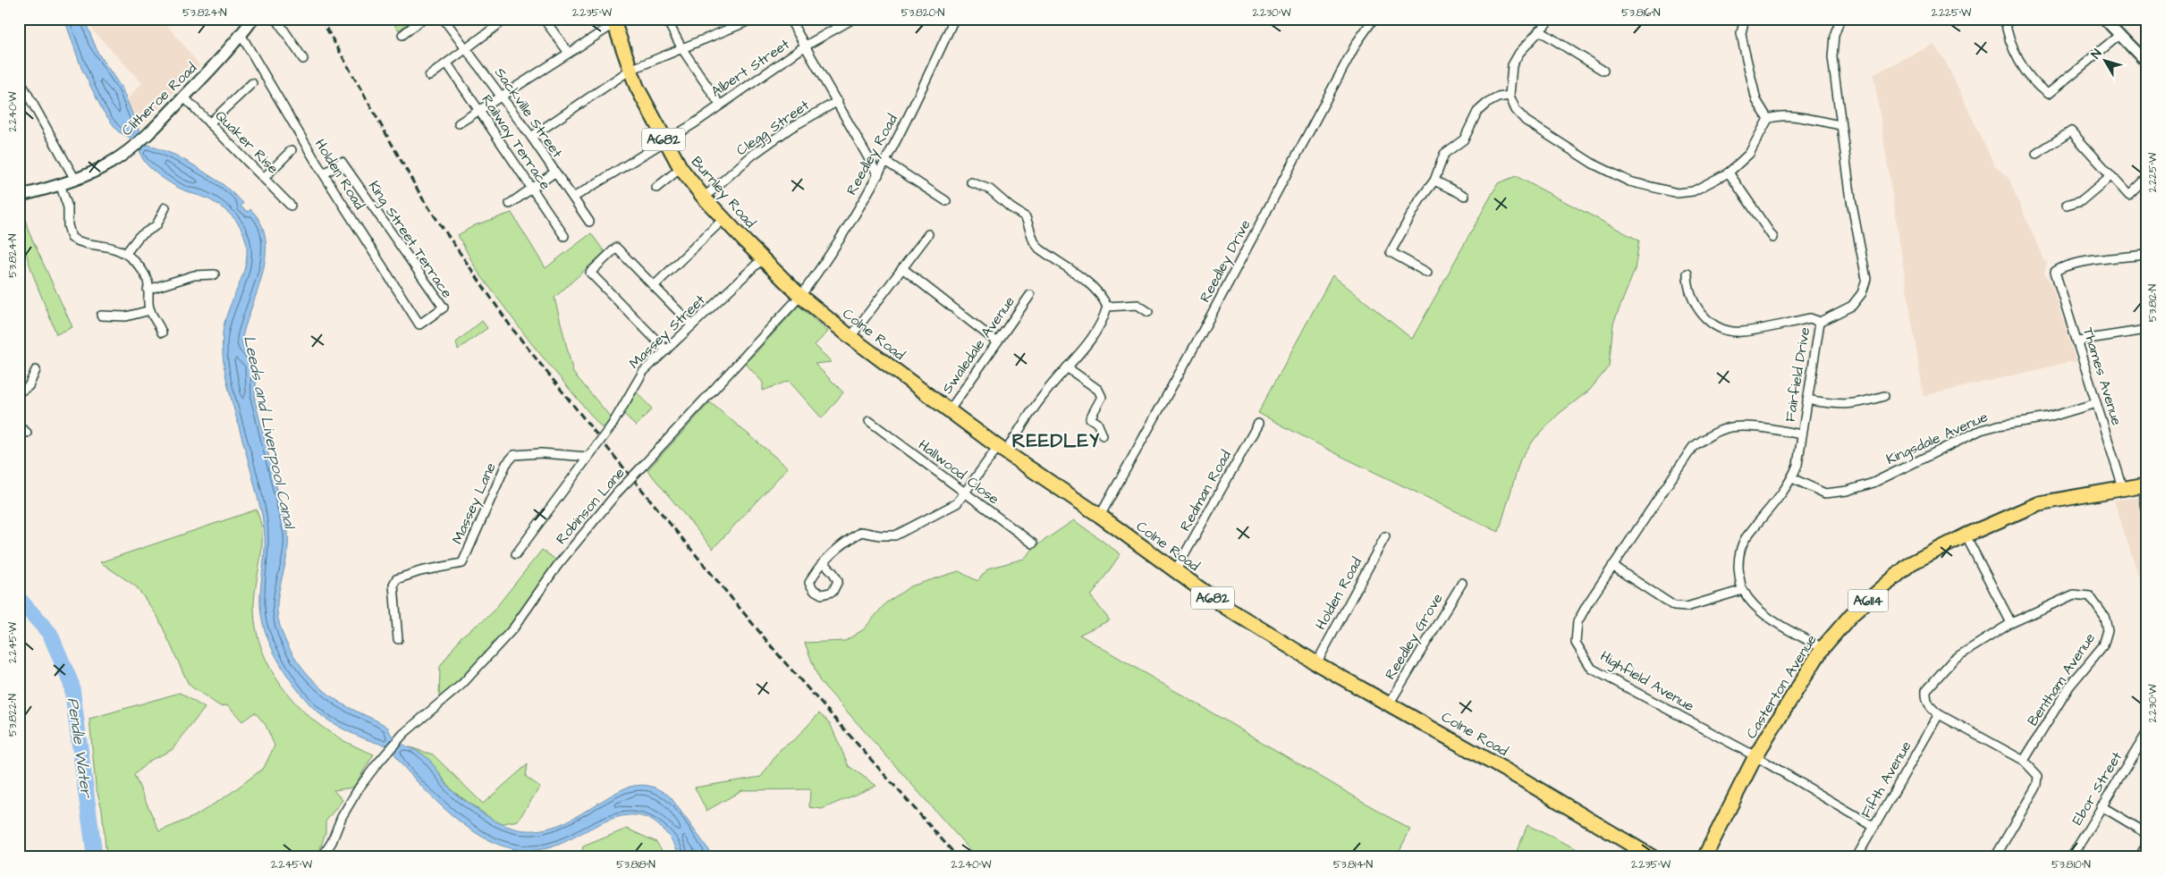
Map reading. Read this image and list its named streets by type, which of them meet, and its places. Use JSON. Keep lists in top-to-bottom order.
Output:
{
  "streets": {
    "highway": [
      "A682",
      "Burnley Road",
      "Colne Road",
      "A6114",
      "Casterton Avenue"
    ],
    "main road": ["Clitheroe Road"],
    "street": [
      "Albert Street",
      "Sackville Street",
      "Clegg Street",
      "Quaker Rise",
      "Railway Terrace",
      "Reedley Road",
      "Holden Road",
      "King Street Terrace",
      "Reedley Drive",
      "Massey Street",
      "Swaledale Avenue",
      "Fairfield Drive",
      "Thames Avenue",
      "Kingsdale Avenue",
      "Hallwood Close",
      "Redman Road",
      "Massey Lane",
      "Robinson Lane",
      "Reedley Grove",
      "Bentham Avenue",
      "Highfield Avenue",
      "Fifth Avenue",
      "Ebor Street"
    ]
  },
  "crossings": [
    ["Albert Street", "Sackville Street"],
    ["Albert Street", "Burnley Road"],
    ["Clitheroe Road", "Quaker Rise"],
    ["Clitheroe Road", "Holden Road"],
    ["Clegg Street", "Burnley Road"],
    ["Reedley Road", "Burnley Road"],
    ["Reedley Road", "Colne Road"],
    ["Reedley Road", "Robinson Lane"],
    ["Holden Road", "King Street Terrace"],
    ["Holden Road", "Colne Road"],
    ["Burnley Road", "Massey Street"],
    ["Burnley Road", "Colne Road"],
    ["Burnley Road", "Robinson Lane"],
    ["Reedley Drive", "Colne Road"],
    ["Massey Street", "Massey Lane"],
    ["Colne Road", "Swaledale Avenue"],
    ["Colne Road", "Redman Road"],
    ["Colne Road", "Robinson Lane"],
    ["Colne Road", "Reedley Grove"],
    ["Fairfield Drive", "Kingsdale Avenue"],
    ["Fairfield Drive", "Highfield Avenue"],
    ["Thames Avenue", "Kingsdale Avenue"],
    ["Thames Avenue", "Casterton Avenue"],
    ["Bentham Avenue", "Fifth Avenue"],
    ["Highfield Avenue", "Casterton Avenue"],
    ["Highfield Avenue", "Fifth Avenue"]
  ],
  "districts": ["REEDLEY"],
  "water": ["Leeds and Liverpool Canal", "Pendle Water"],
  "north": "top left",
  "coordinates": [
    "53.824°N",
    "2.235°W",
    "53.820°N",
    "2.230°W",
    "53.816°N",
    "2.225°W",
    "2.240°W",
    "53.812°N",
    "2.245°W",
    "53.822°N",
    "53.818°N",
    "53.814°N",
    "53.810°N"
  ]
}
